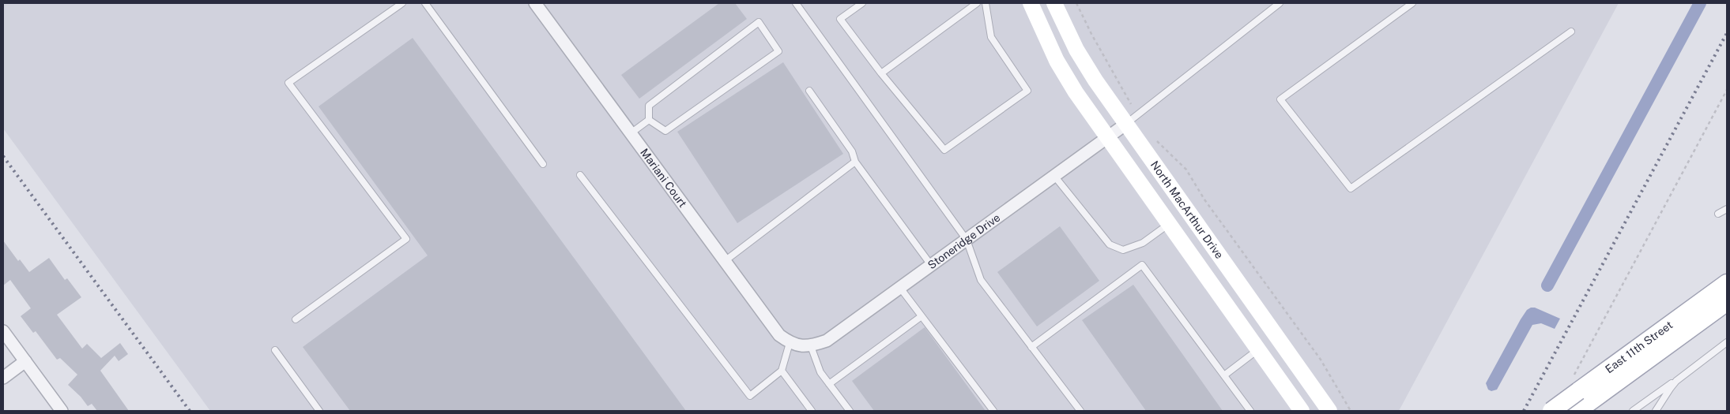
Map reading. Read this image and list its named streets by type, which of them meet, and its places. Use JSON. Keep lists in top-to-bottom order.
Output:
{
  "streets": {
    "main road": ["North MacArthur Drive", "East 11th Street"],
    "street": ["Mariani Court", "Stoneridge Drive"]
  },
  "crossings": [
    ["Mariani Court", "Stoneridge Drive"],
    ["North MacArthur Drive", "Stoneridge Drive"]
  ]
}
